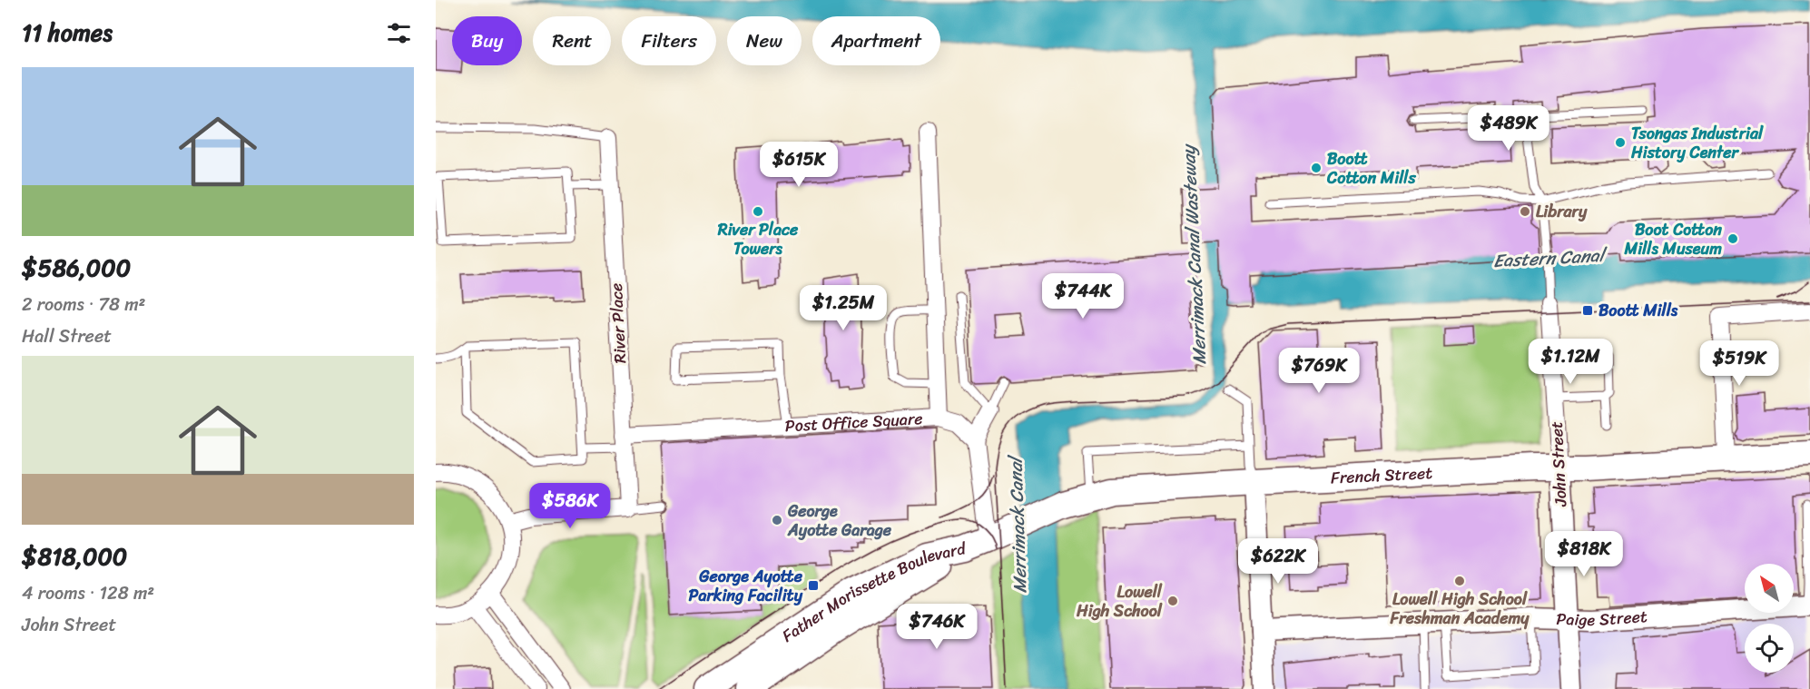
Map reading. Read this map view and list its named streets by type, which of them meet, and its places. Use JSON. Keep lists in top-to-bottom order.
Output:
{
  "streets": {
    "main road": ["French Street", "Father Morissette Boulevard"],
    "street": [
      "River Place",
      "Post Office Square",
      "John Street",
      "Paige Street"
    ]
  },
  "crossings": [
    ["River Place", "Post Office Square"],
    ["John Street", "French Street"],
    ["John Street", "Paige Street"],
    ["French Street", "Father Morissette Boulevard"]
  ],
  "water": ["Merrimack Canal Wasteway", "Eastern Canal", "Merrimack Canal"],
  "places": {
    "other": [
      "Tsongas Industrial History Center",
      "Boott Cotton Mills",
      "River Place Towers",
      "Library",
      "Boot Cotton Mills Museum",
      "George Ayotte Garage",
      "Lowell High School Freshman Academy",
      "Lowell High School"
    ],
    "transit": ["Boott Mills", "George Ayotte Parking Facility"]
  },
  "north": "top left",
  "page": {
    "heading": "11 homes",
    "chip": [
      "Buy",
      "Rent",
      "Filters",
      "New",
      "Apartment"
    ],
    "list": [
      {
        "name": "$586,000",
        "note": "2 rooms · 78 m² · Hall Street"
      },
      {
        "name": "$818,000",
        "note": "4 rooms · 128 m² · John Street"
      }
    ],
    "price": [
      "$489K",
      "$615K",
      "$744K",
      "$1.25M",
      "$1.12M",
      "$519K",
      "$769K",
      "$586K",
      "$818K",
      "$622K",
      "$746K"
    ]
  }
}
